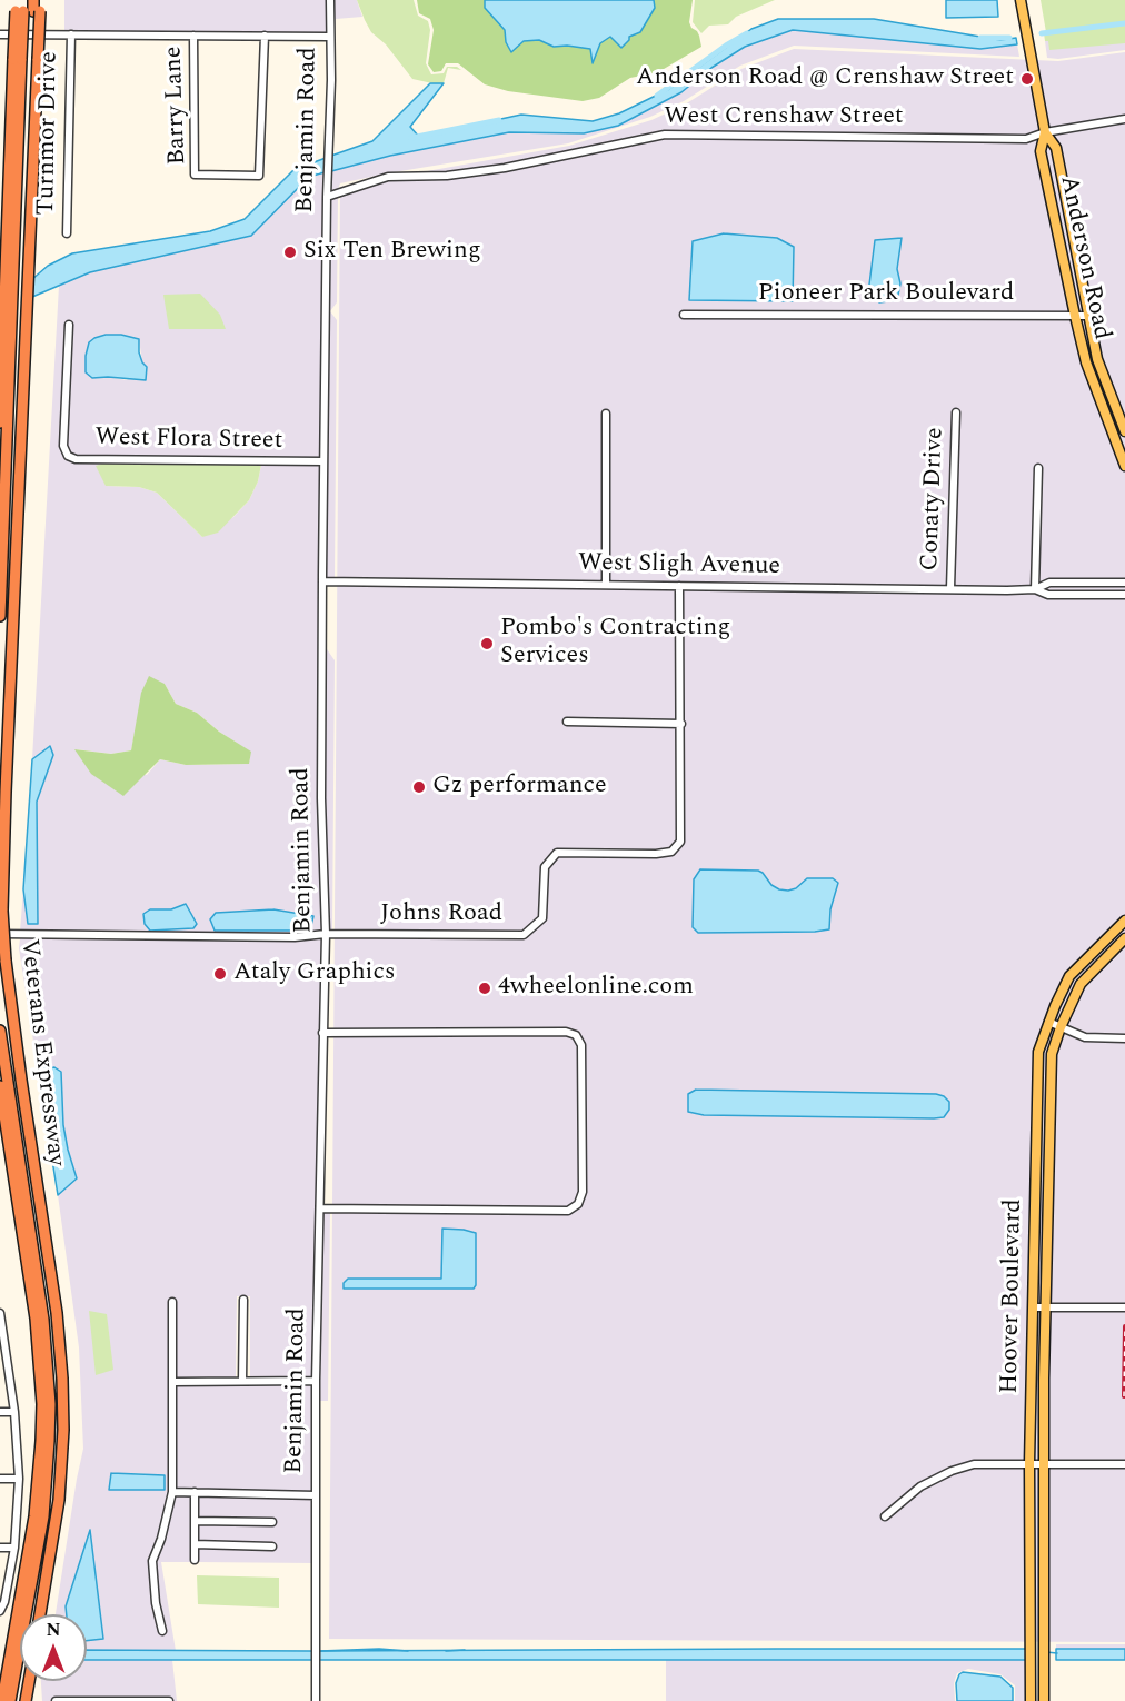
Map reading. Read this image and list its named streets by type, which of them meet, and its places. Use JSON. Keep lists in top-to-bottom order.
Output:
{
  "streets": {
    "highway": ["Veterans Expressway"],
    "main road": ["Anderson Road", "Hoover Boulevard"],
    "street": [
      "Barry Lane",
      "West Crenshaw Street",
      "Benjamin Road",
      "Turnmor Drive",
      "Pioneer Park Boulevard",
      "West Flora Street",
      "Conaty Drive",
      "West Sligh Avenue",
      "Johns Road"
    ]
  },
  "crossings": [
    ["West Crenshaw Street", "Benjamin Road"],
    ["West Crenshaw Street", "Anderson Road"],
    ["Benjamin Road", "West Flora Street"],
    ["Benjamin Road", "West Sligh Avenue"],
    ["Benjamin Road", "Johns Road"],
    ["Anderson Road", "Pioneer Park Boulevard"],
    ["Conaty Drive", "West Sligh Avenue"],
    ["West Sligh Avenue", "Johns Road"]
  ],
  "places": [
    "Anderson Road @ Crenshaw Street",
    "Six Ten Brewing",
    "Pombo's Contracting Services",
    "Gz performance",
    "Ataly Graphics",
    "4wheelonline.com"
  ],
  "north": "top"
}
